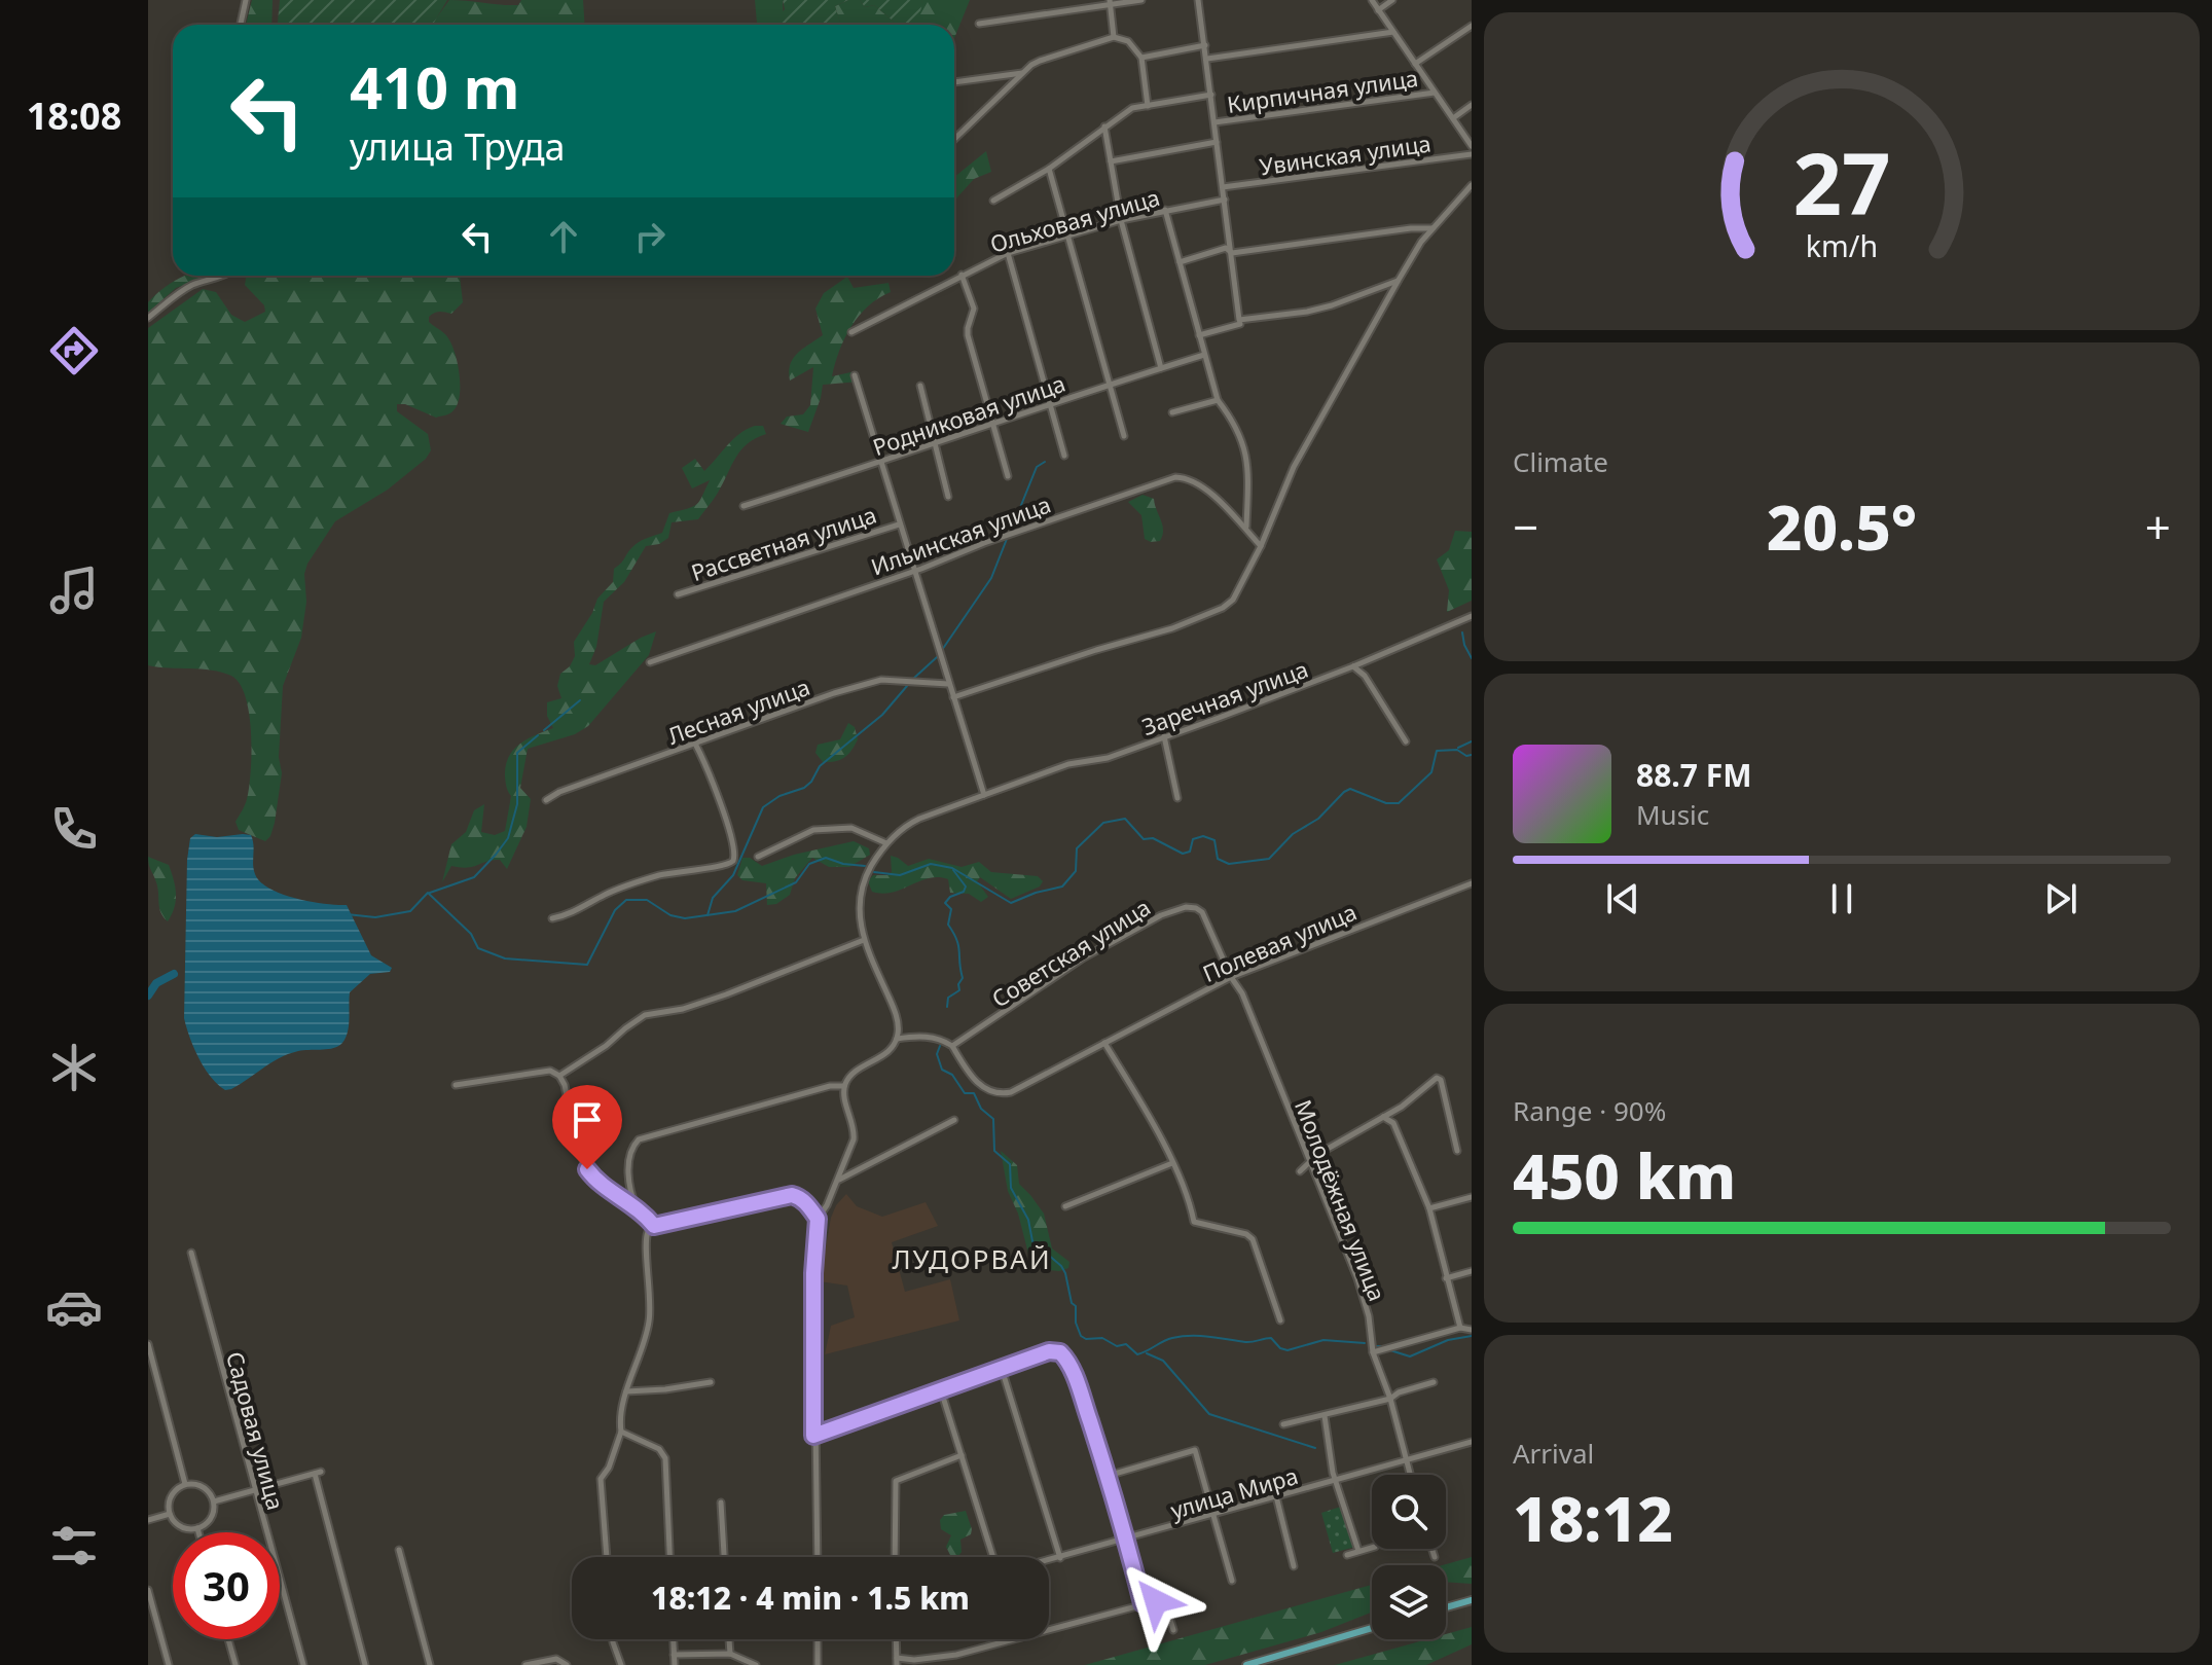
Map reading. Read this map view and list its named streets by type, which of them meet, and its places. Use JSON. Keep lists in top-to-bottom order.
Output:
{
  "streets": {
    "street": [
      "Кирпичная улица",
      "Увинская улица",
      "Ольховая улица",
      "Родниковая улица",
      "Ильинская улица",
      "Рассветная улица",
      "Заречная улица",
      "Лесная улица",
      "Полевая улица",
      "Советская улица",
      "Молодёжная улица",
      "Садовая улица",
      "улица Мира"
    ]
  },
  "crossings": [
    ["Полевая улица", "Советская улица"],
    ["Полевая улица", "Молодёжная улица"],
    ["Советская улица", "Молодёжная улица"],
    ["Молодёжная улица", "улица Мира"]
  ],
  "districts": ["ЛУДОРВАЙ"],
  "page": {
    "tabs": "18:08",
    "turn": ["410 m", "улица Труда"],
    "tile": [
      "Climate",
      ["Range · 90%", "450 km"],
      ["Arrival", "18:12"]
    ],
    "heat": ["−", "20.5°", "+"],
    "song": ["88.7 FM", "Music"],
    "limit": "30",
    "trip": "18:12 · 4 min · 1.5 km",
    "gauge": ["27", "km/h"]
  }
}
